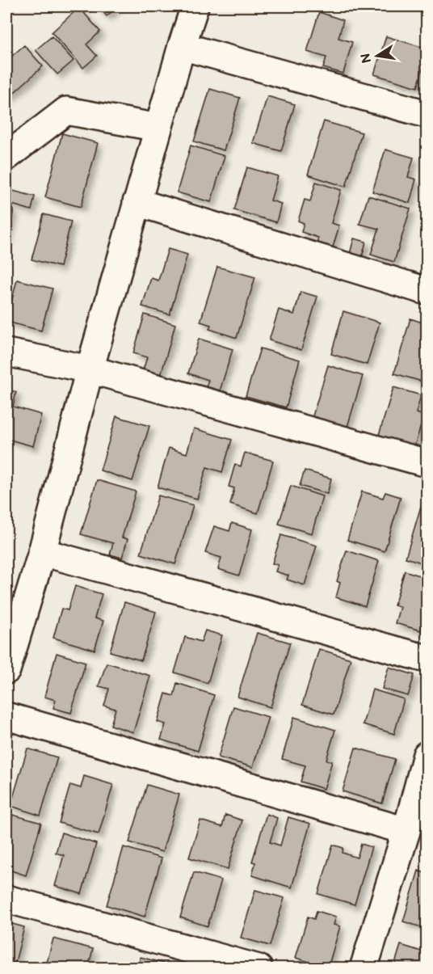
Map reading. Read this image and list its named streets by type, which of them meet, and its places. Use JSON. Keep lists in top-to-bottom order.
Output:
{
  "north": "left"
}
